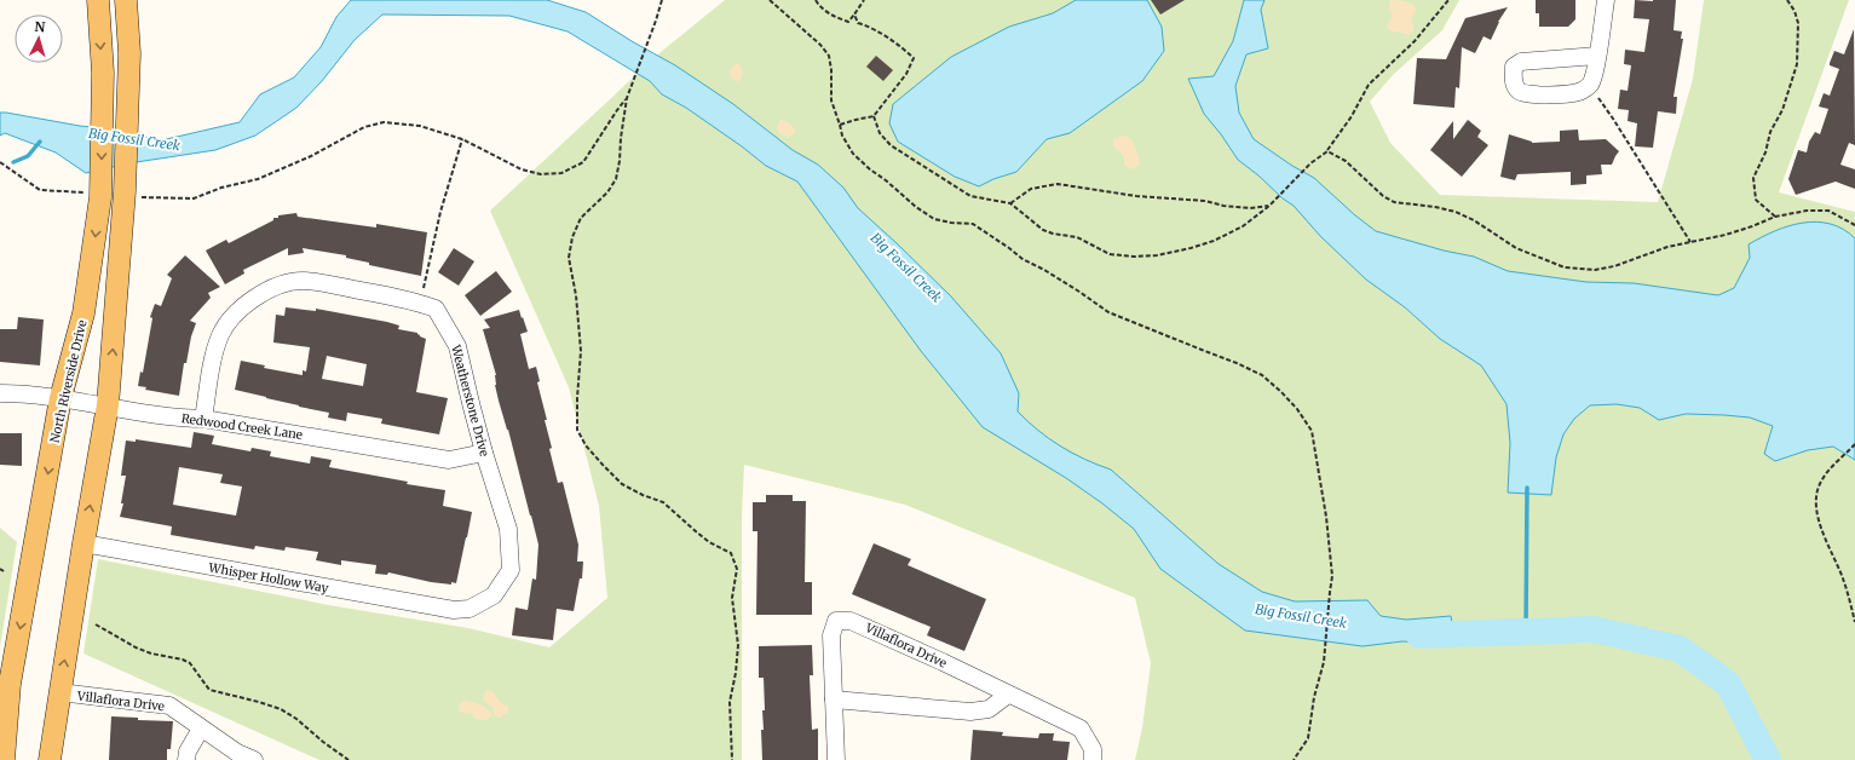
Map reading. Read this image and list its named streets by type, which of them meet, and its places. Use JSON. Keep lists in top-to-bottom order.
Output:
{
  "streets": {
    "main road": ["North Riverside Drive"],
    "street": [
      "Weatherstone Drive",
      "Redwood Creek Lane",
      "Whisper Hollow Way",
      "Villaflora Drive"
    ]
  },
  "crossings": [
    ["North Riverside Drive", "Redwood Creek Lane"],
    ["Weatherstone Drive", "Redwood Creek Lane"],
    ["Weatherstone Drive", "Whisper Hollow Way"]
  ],
  "water": ["Big Fossil Creek"],
  "north": "top"
}
